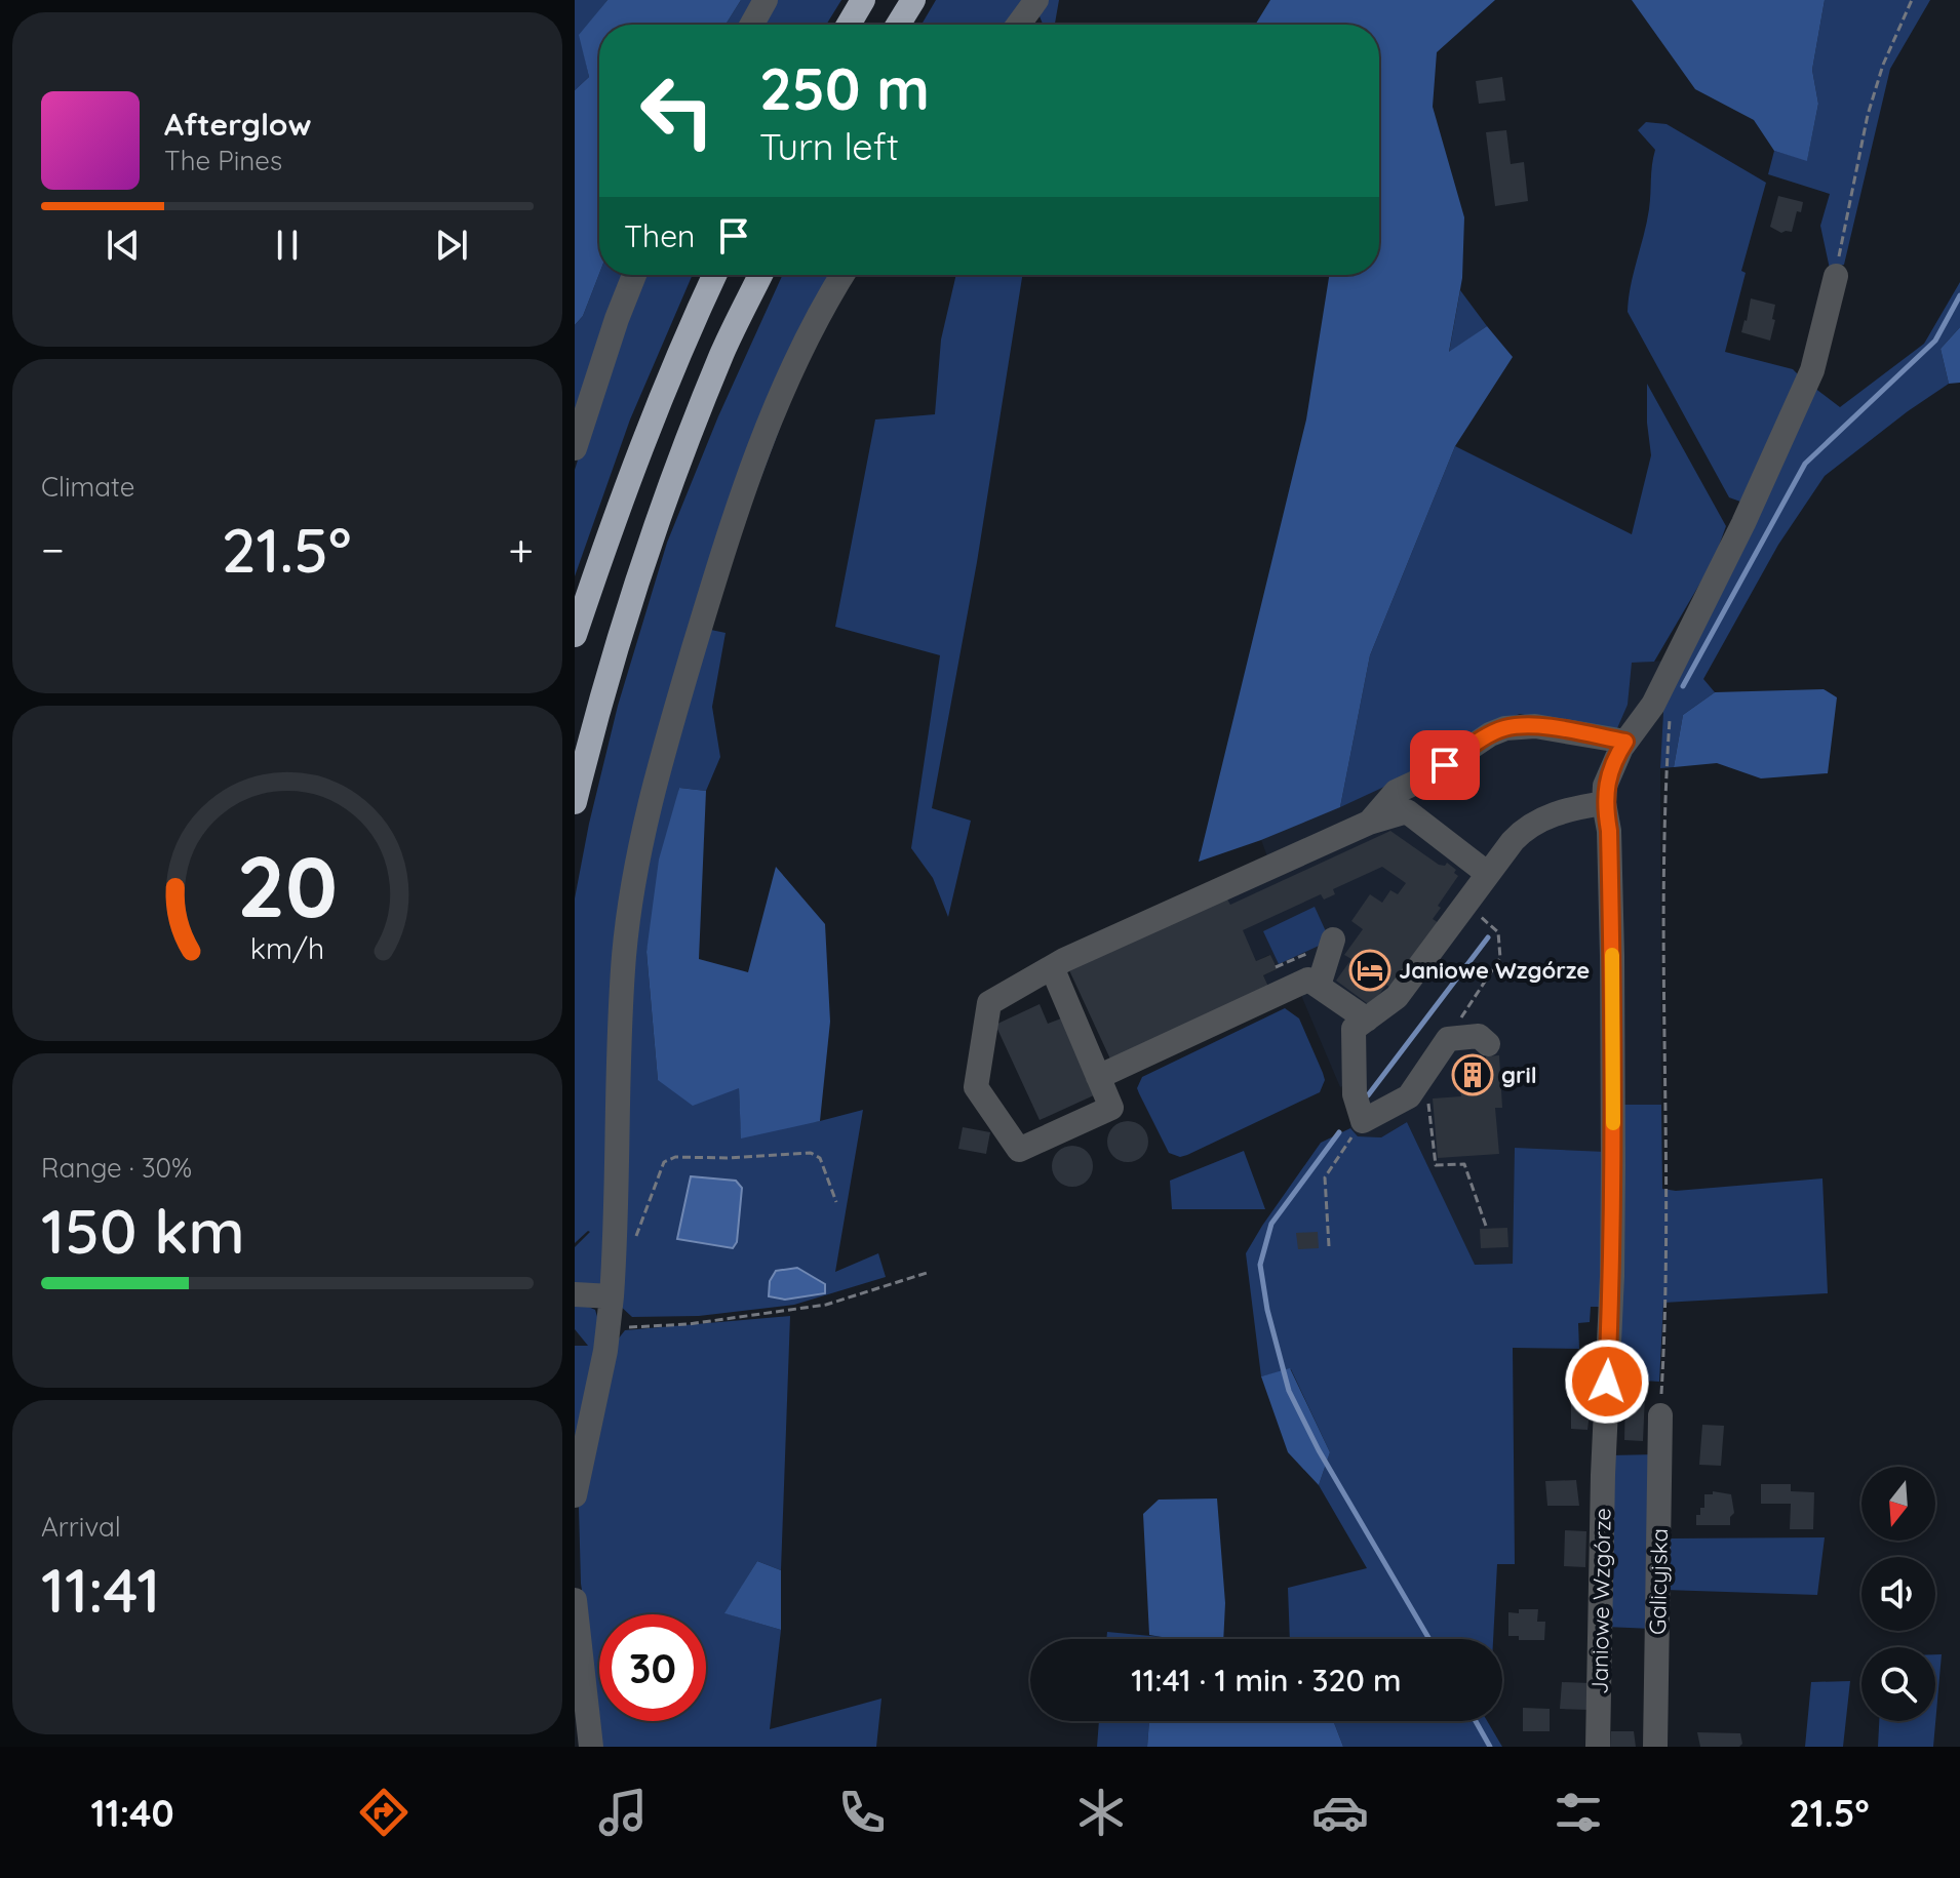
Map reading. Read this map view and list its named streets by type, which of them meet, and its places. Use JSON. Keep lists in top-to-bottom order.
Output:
{
  "streets": {
    "street": ["Galicyjska", "Janiowe Wzgórze"]
  },
  "places": {
    "hotel": ["Janiowe Wzgórze"],
    "building": ["gril"]
  },
  "north": "bottom",
  "page": {
    "turn": ["250 m", "Turn left"],
    "song": ["Afterglow", "The Pines"],
    "then": "Then",
    "tile": [
      "Climate",
      ["Range · 30%", "150 km"],
      ["Arrival", "11:41"]
    ],
    "heat": ["−", "21.5°", "+"],
    "limit": "30",
    "trip": "11:41 · 1 min · 320 m",
    "tabs": ["11:40", "21.5°"],
    "gauge": ["20", "km/h"]
  }
}
